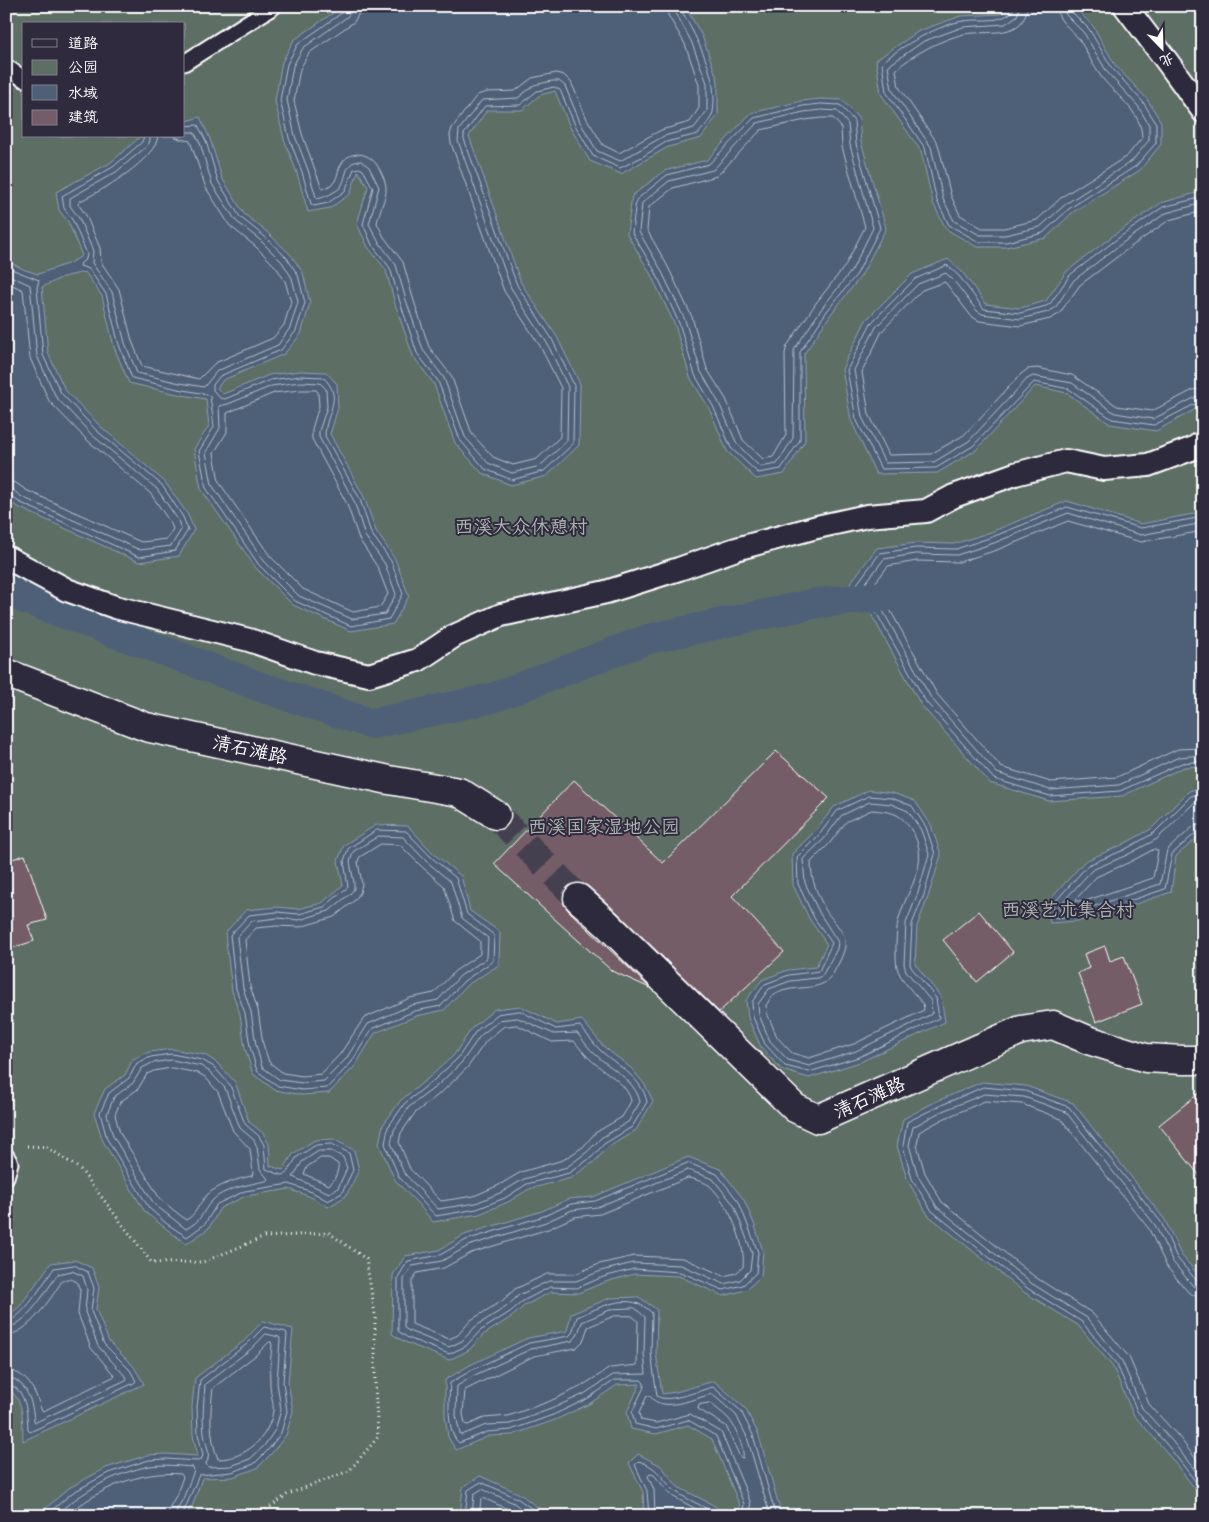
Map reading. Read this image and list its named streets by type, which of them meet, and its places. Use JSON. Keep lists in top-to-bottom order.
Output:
{
  "streets": {
    "street": ["清石滩路"]
  },
  "parks": ["西溪大众休憩村", "西溪国家湿地公园", "西溪艺术集合村"],
  "legend": [
    "道路",
    "公园",
    "水域",
    "建筑"
  ],
  "north": "bottom right"
}
